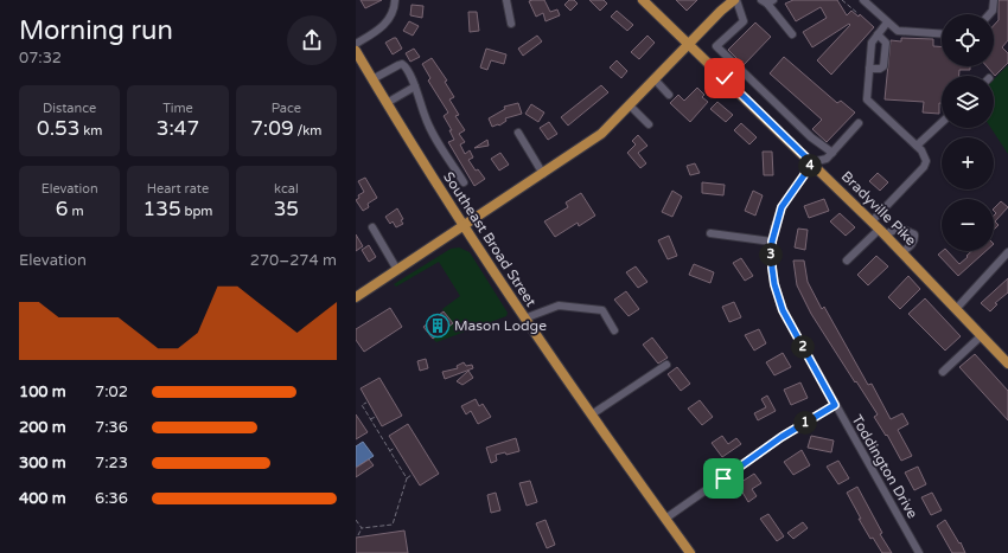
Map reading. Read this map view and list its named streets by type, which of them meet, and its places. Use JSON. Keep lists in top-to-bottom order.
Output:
{
  "streets": {
    "main road": ["Bradyville Pike", "Southeast Broad Street"],
    "street": ["Toddington Drive"]
  },
  "crossings": [
    ["Bradyville Pike", "Toddington Drive"]
  ],
  "places": {
    "building": ["Mason Lodge"]
  },
  "page": {
    "heading": ["Morning run", "07:32"],
    "map_buttons": ["+", "−"],
    "stats": [
      ["Distance", "0.53 km"],
      ["Time", "3:47"],
      ["Pace", "7:09 /km"],
      ["Elevation", "6 m"],
      ["Heart rate", "135 bpm"],
      ["kcal", "35"]
    ],
    "pins": [
      "4",
      "3",
      "2",
      "1"
    ],
    "chart": ["Elevation", "270–274 m"],
    "list": [
      {
        "name": "100 m",
        "note": "7:02"
      },
      {
        "name": "200 m",
        "note": "7:36"
      },
      {
        "name": "300 m",
        "note": "7:23"
      },
      {
        "name": "400 m",
        "note": "6:36"
      }
    ]
  }
}
